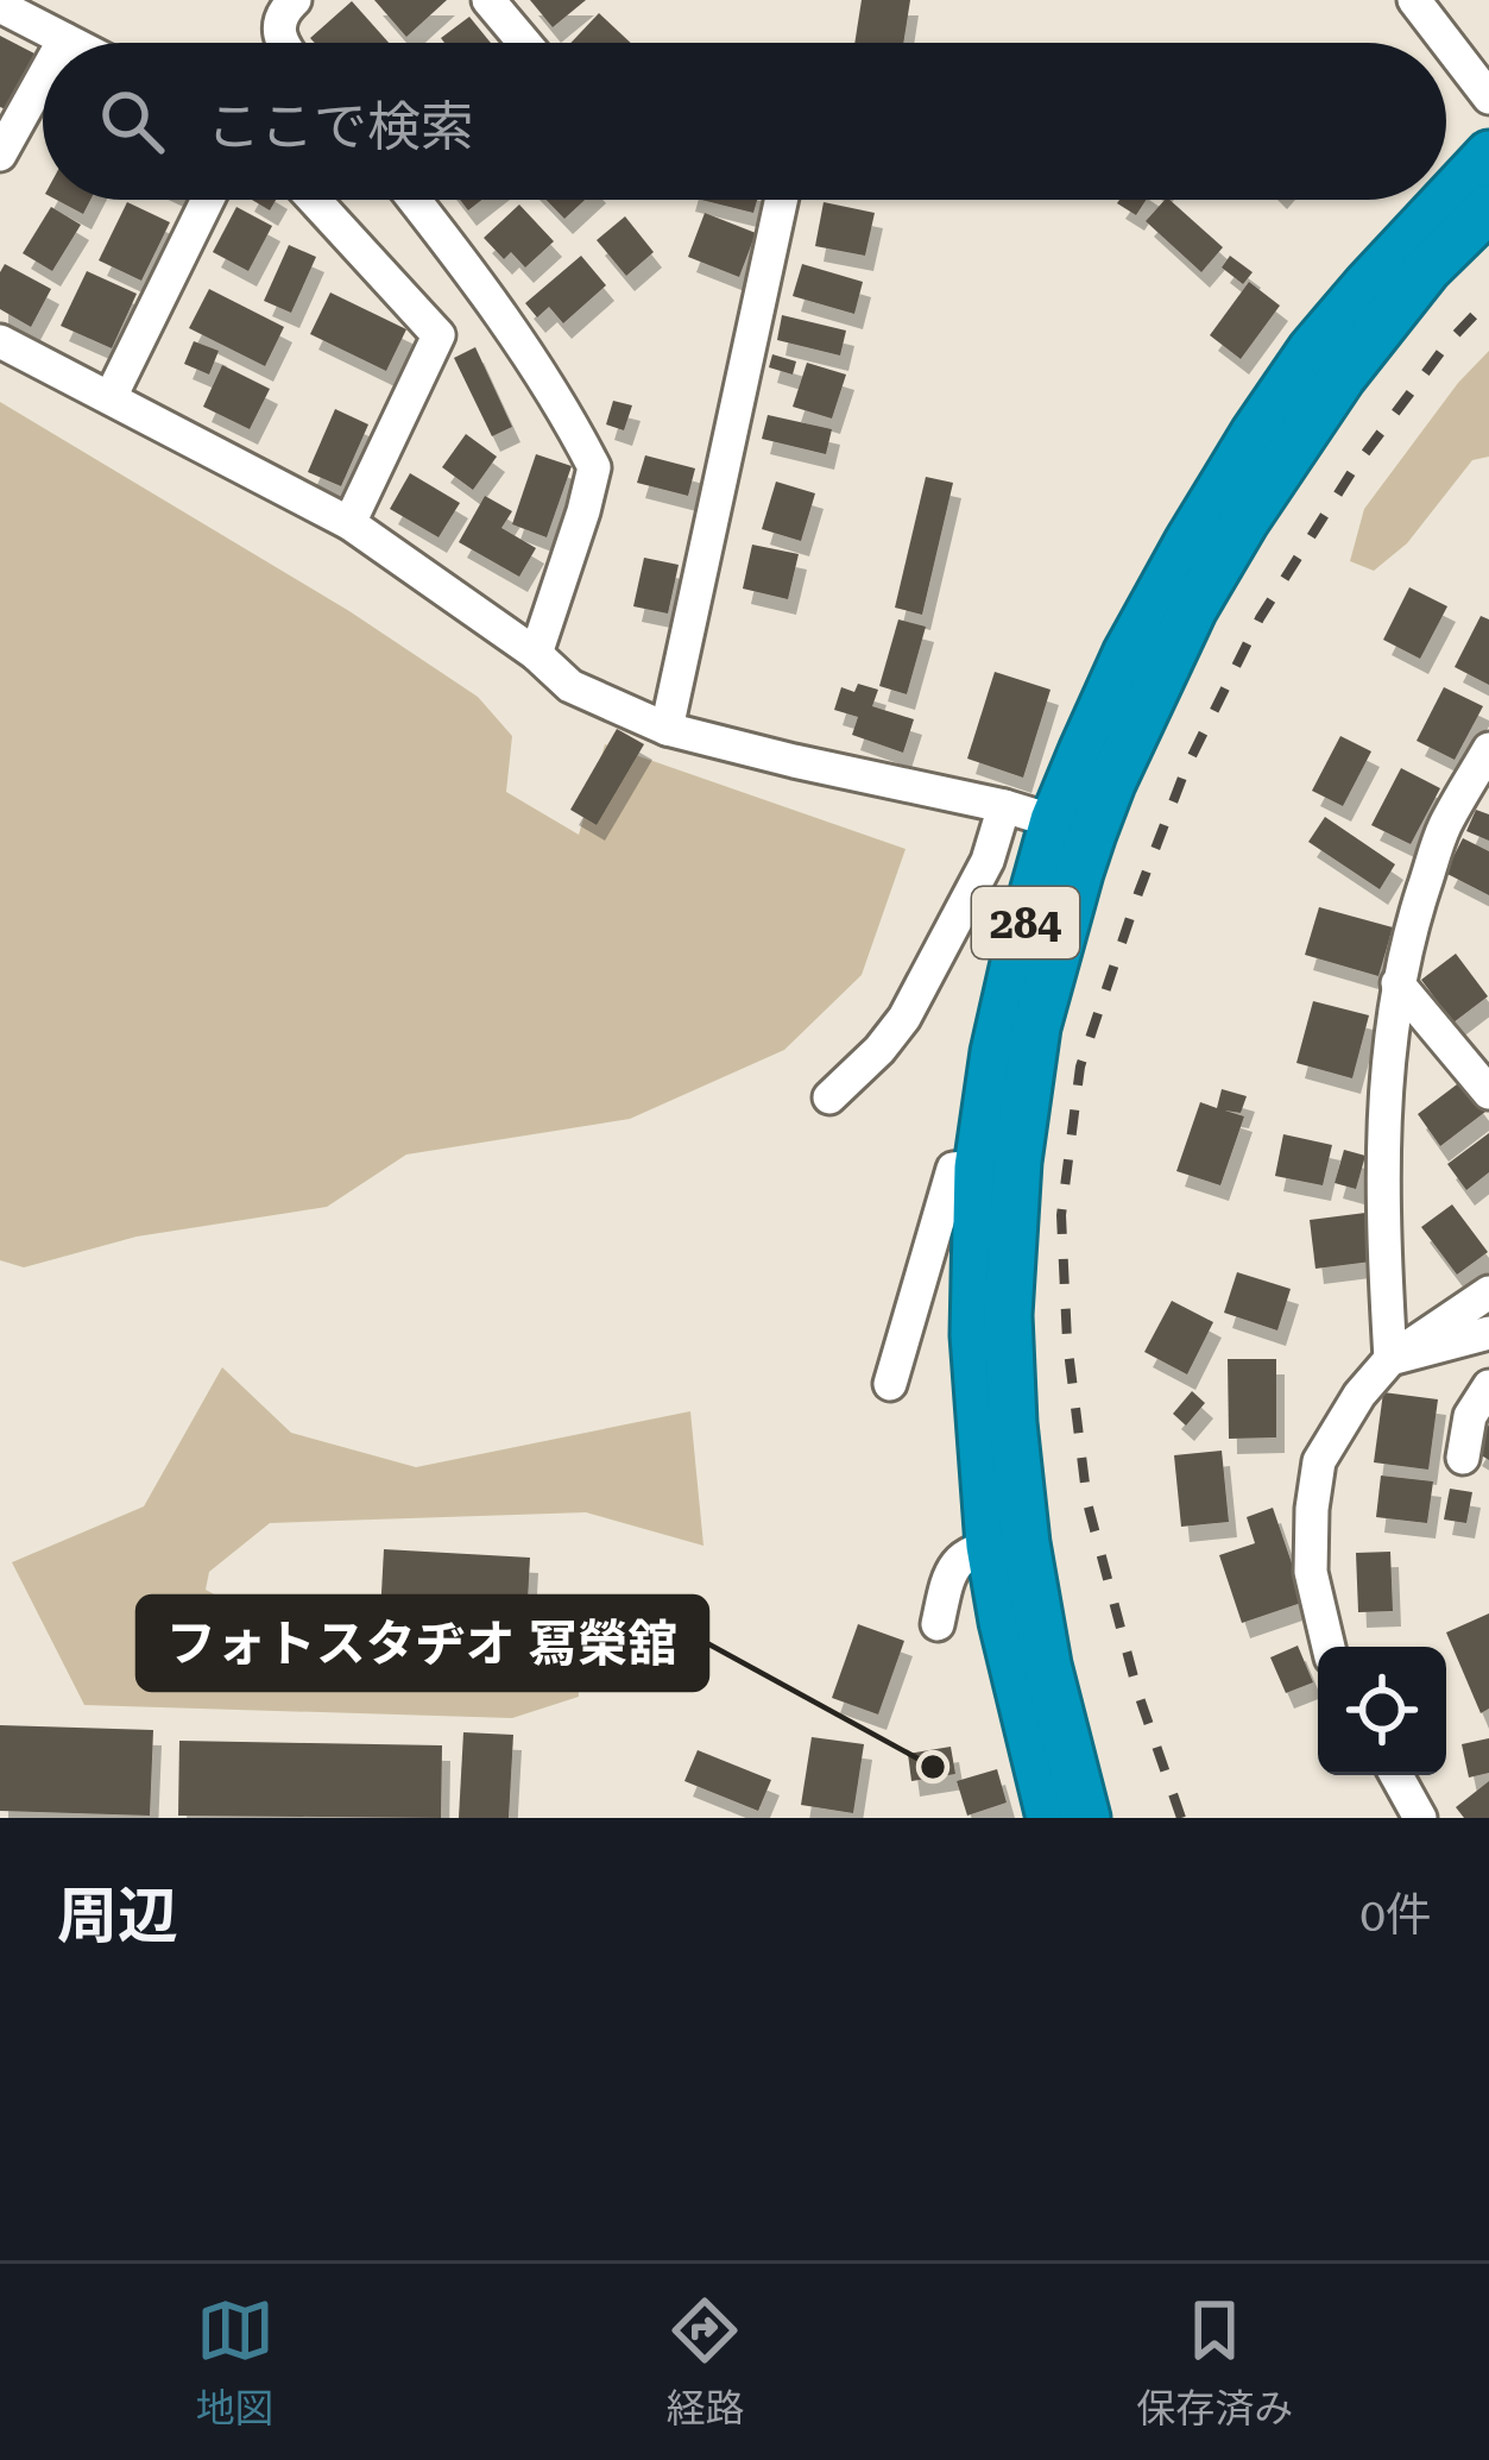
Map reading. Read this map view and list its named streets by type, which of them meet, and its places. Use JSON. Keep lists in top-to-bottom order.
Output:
{
  "streets": {
    "highway": ["284"]
  },
  "places": ["フォトスタヂオ 冩榮舘"],
  "page": {
    "search": "ここで検索",
    "heading": ["周辺", "0件"],
    "nav": ["地図", "経路", "保存済み"]
  }
}
